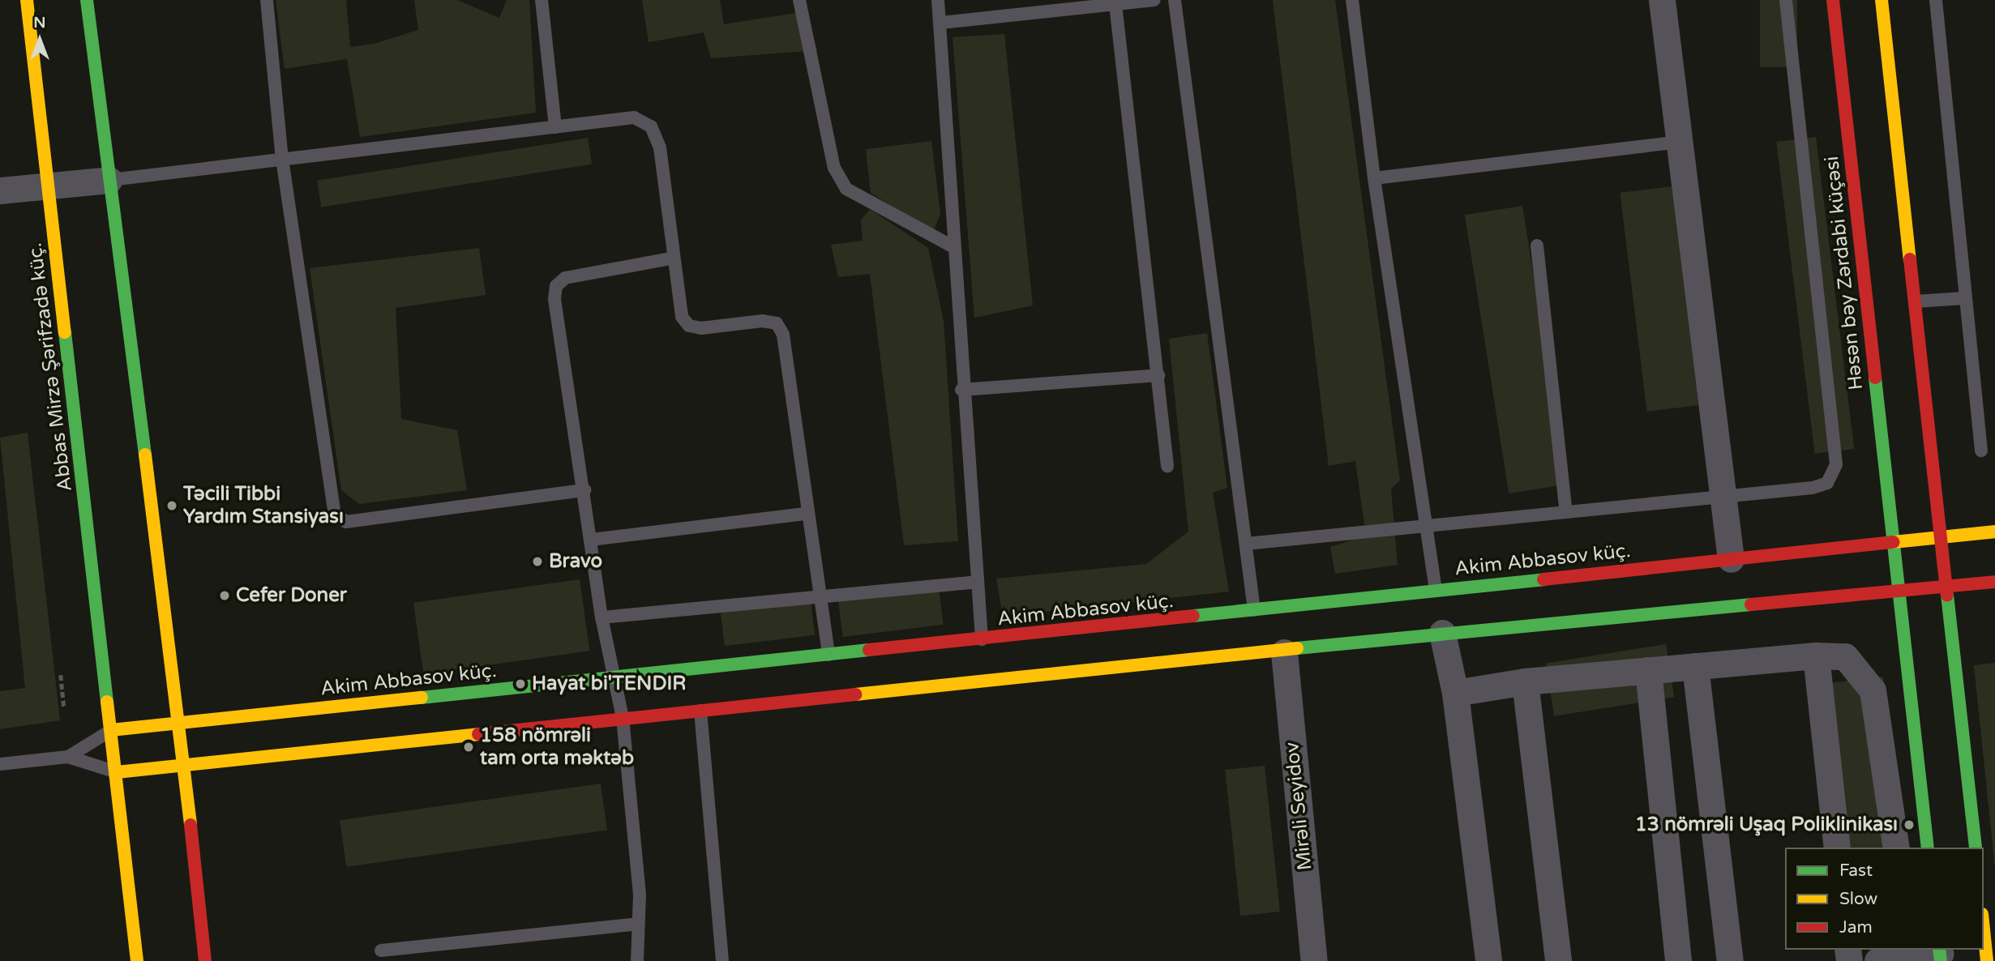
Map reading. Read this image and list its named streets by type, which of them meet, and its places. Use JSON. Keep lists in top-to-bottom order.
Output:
{
  "streets": {
    "main road": ["Həsən bəy Zərdabi küçəsi", "Abbas Mirzə Şərifzadə küç.", "Akim Abbasov küç."],
    "street": ["Mirəli Seyidov"]
  },
  "crossings": [
    ["Həsən bəy Zərdabi küçəsi", "Akim Abbasov küç."],
    ["Abbas Mirzə Şərifzadə küç.", "Akim Abbasov küç."]
  ],
  "places": [
    "Təcili Tibbi Yardım Stansiyası",
    "Bravo",
    "Cefer Doner",
    "Hayat bi'TENDIR",
    "158 nömrəli tam orta məktəb",
    "13 nömrəli Uşaq Poliklinikası"
  ],
  "legend": ["Fast", "Slow", "Jam"],
  "north": "top"
}
